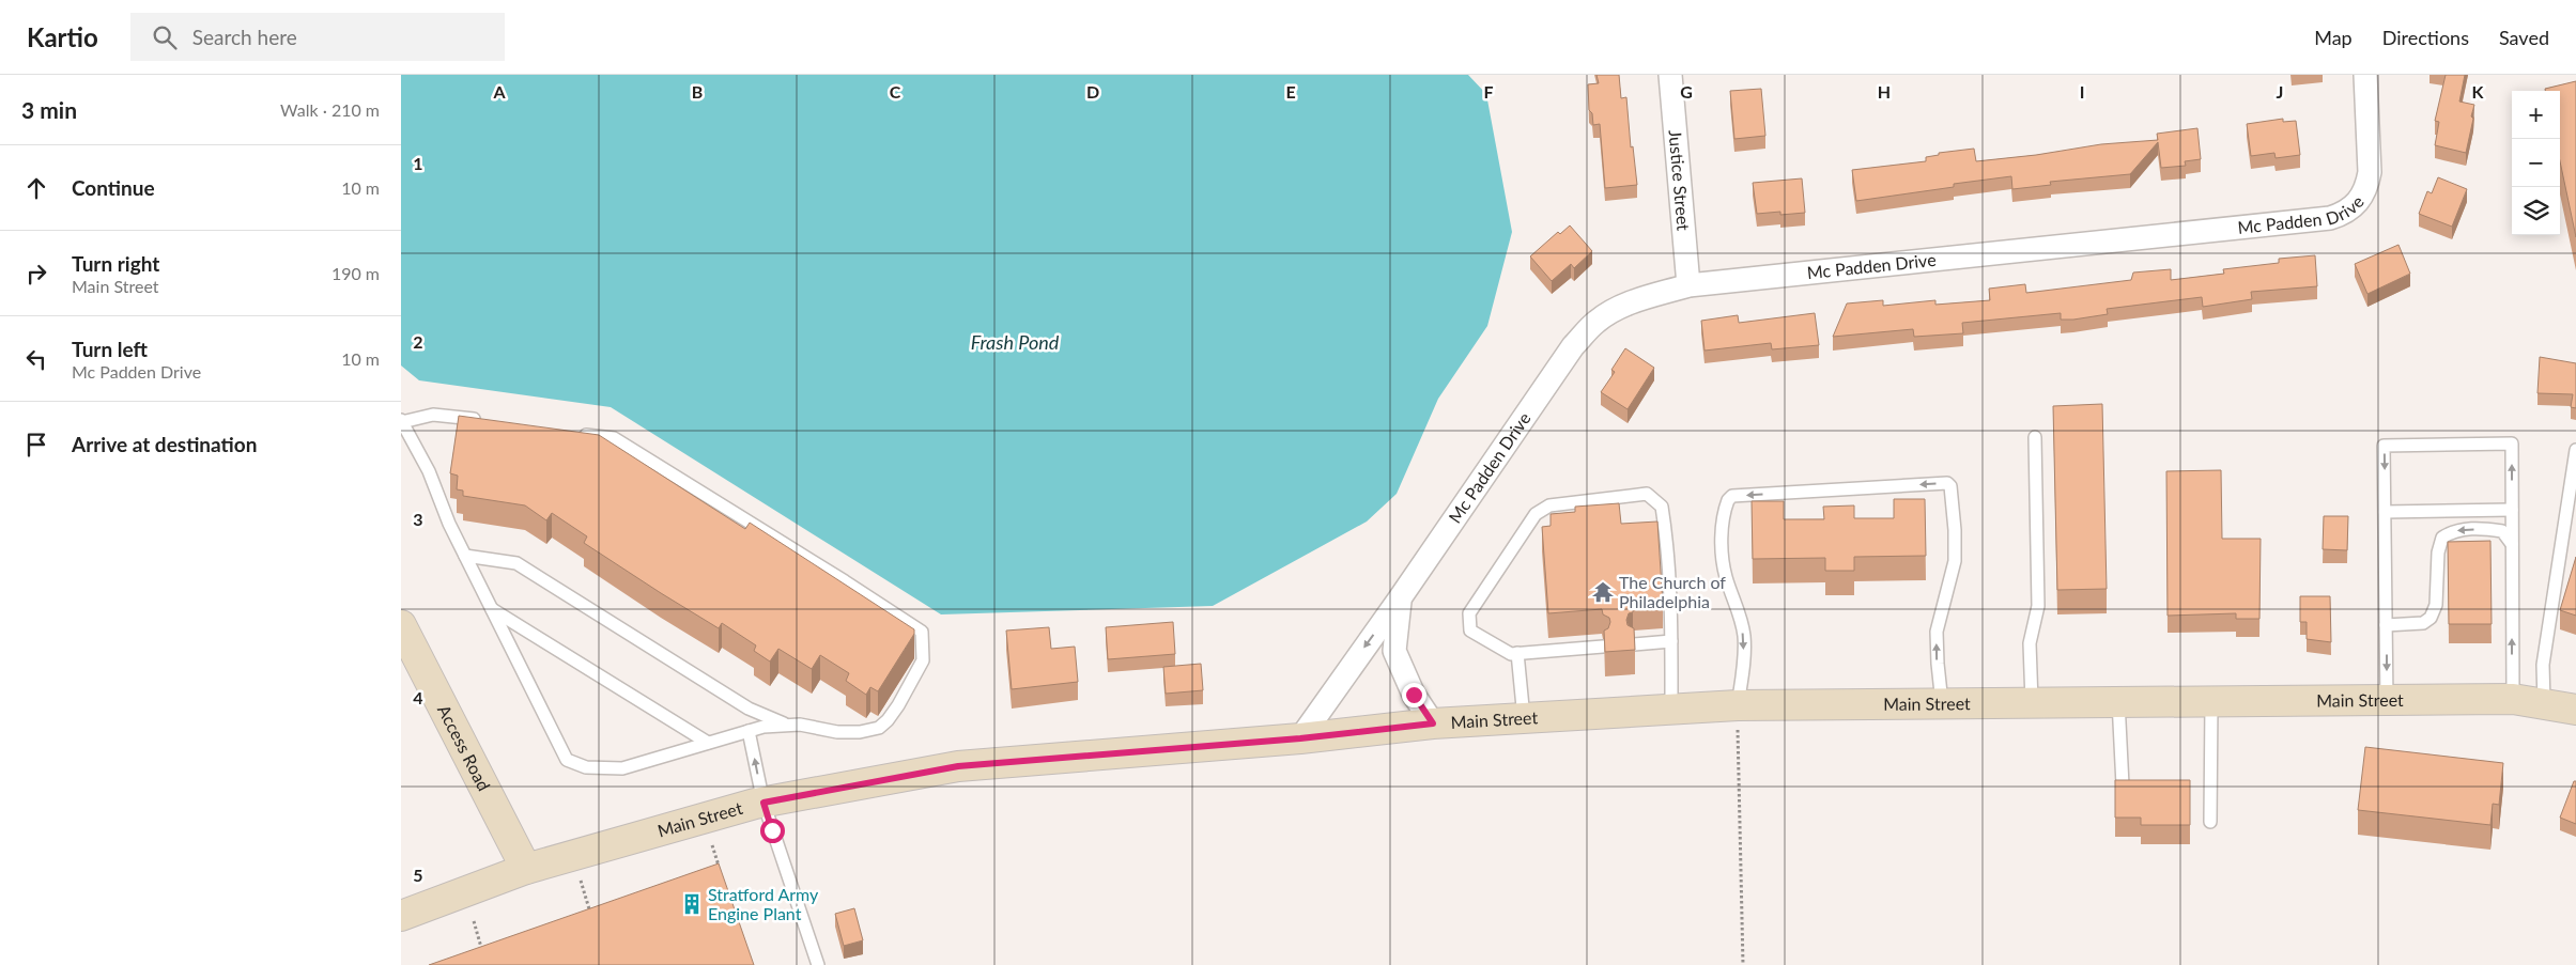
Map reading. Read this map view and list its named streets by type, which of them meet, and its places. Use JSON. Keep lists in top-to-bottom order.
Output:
{
  "streets": {
    "main road": ["Main Street", "Access Road"],
    "street": ["Justice Street", "Mc Padden Drive"]
  },
  "crossings": [
    ["Justice Street", "Mc Padden Drive"],
    ["Mc Padden Drive", "Main Street"],
    ["Main Street", "Access Road"]
  ],
  "water": ["Frash Pond"],
  "places": {
    "temple": ["The Church of Philadelphia"],
    "building": ["Stratford Army Engine Plant"]
  },
  "page": {
    "header": "Kartio",
    "search": "Search here",
    "nav": ["Map", "Directions", "Saved"],
    "heading": ["3 min", "Walk · 210 m"],
    "map_buttons": ["+", "−"],
    "list": [
      ["Continue", "10 m"],
      ["Turn right", "Main Street", "190 m"],
      ["Turn left", "Mc Padden Drive", "10 m"],
      "Arrive at destination"
    ]
  },
  "grid": {
    "columns": [
      "A",
      "B",
      "C",
      "D",
      "E",
      "F",
      "G",
      "H",
      "I",
      "J",
      "K"
    ],
    "rows": [
      "1",
      "2",
      "3",
      "4",
      "5"
    ]
  }
}
